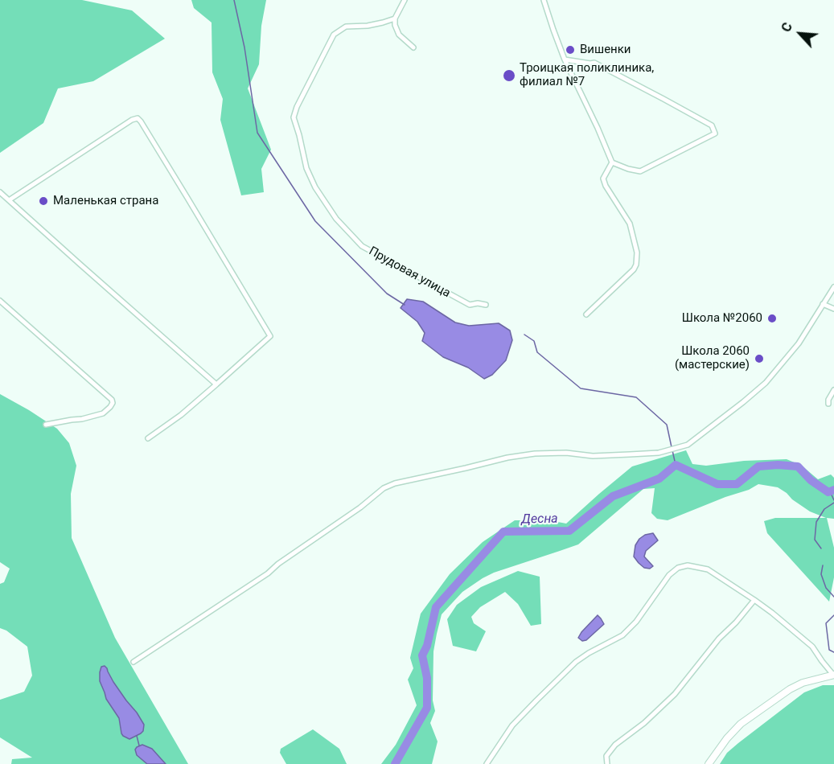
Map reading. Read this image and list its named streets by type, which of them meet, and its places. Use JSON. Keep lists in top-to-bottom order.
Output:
{
  "streets": {
    "street": ["Прудовая улица"]
  },
  "water": ["Десна"],
  "places": [
    "Вишенки",
    "Троицкая поликлиника, филиал №7",
    "Маленькая страна",
    "Школа №2060",
    "Школа 2060 (мастерские)"
  ],
  "north": "top left"
}
